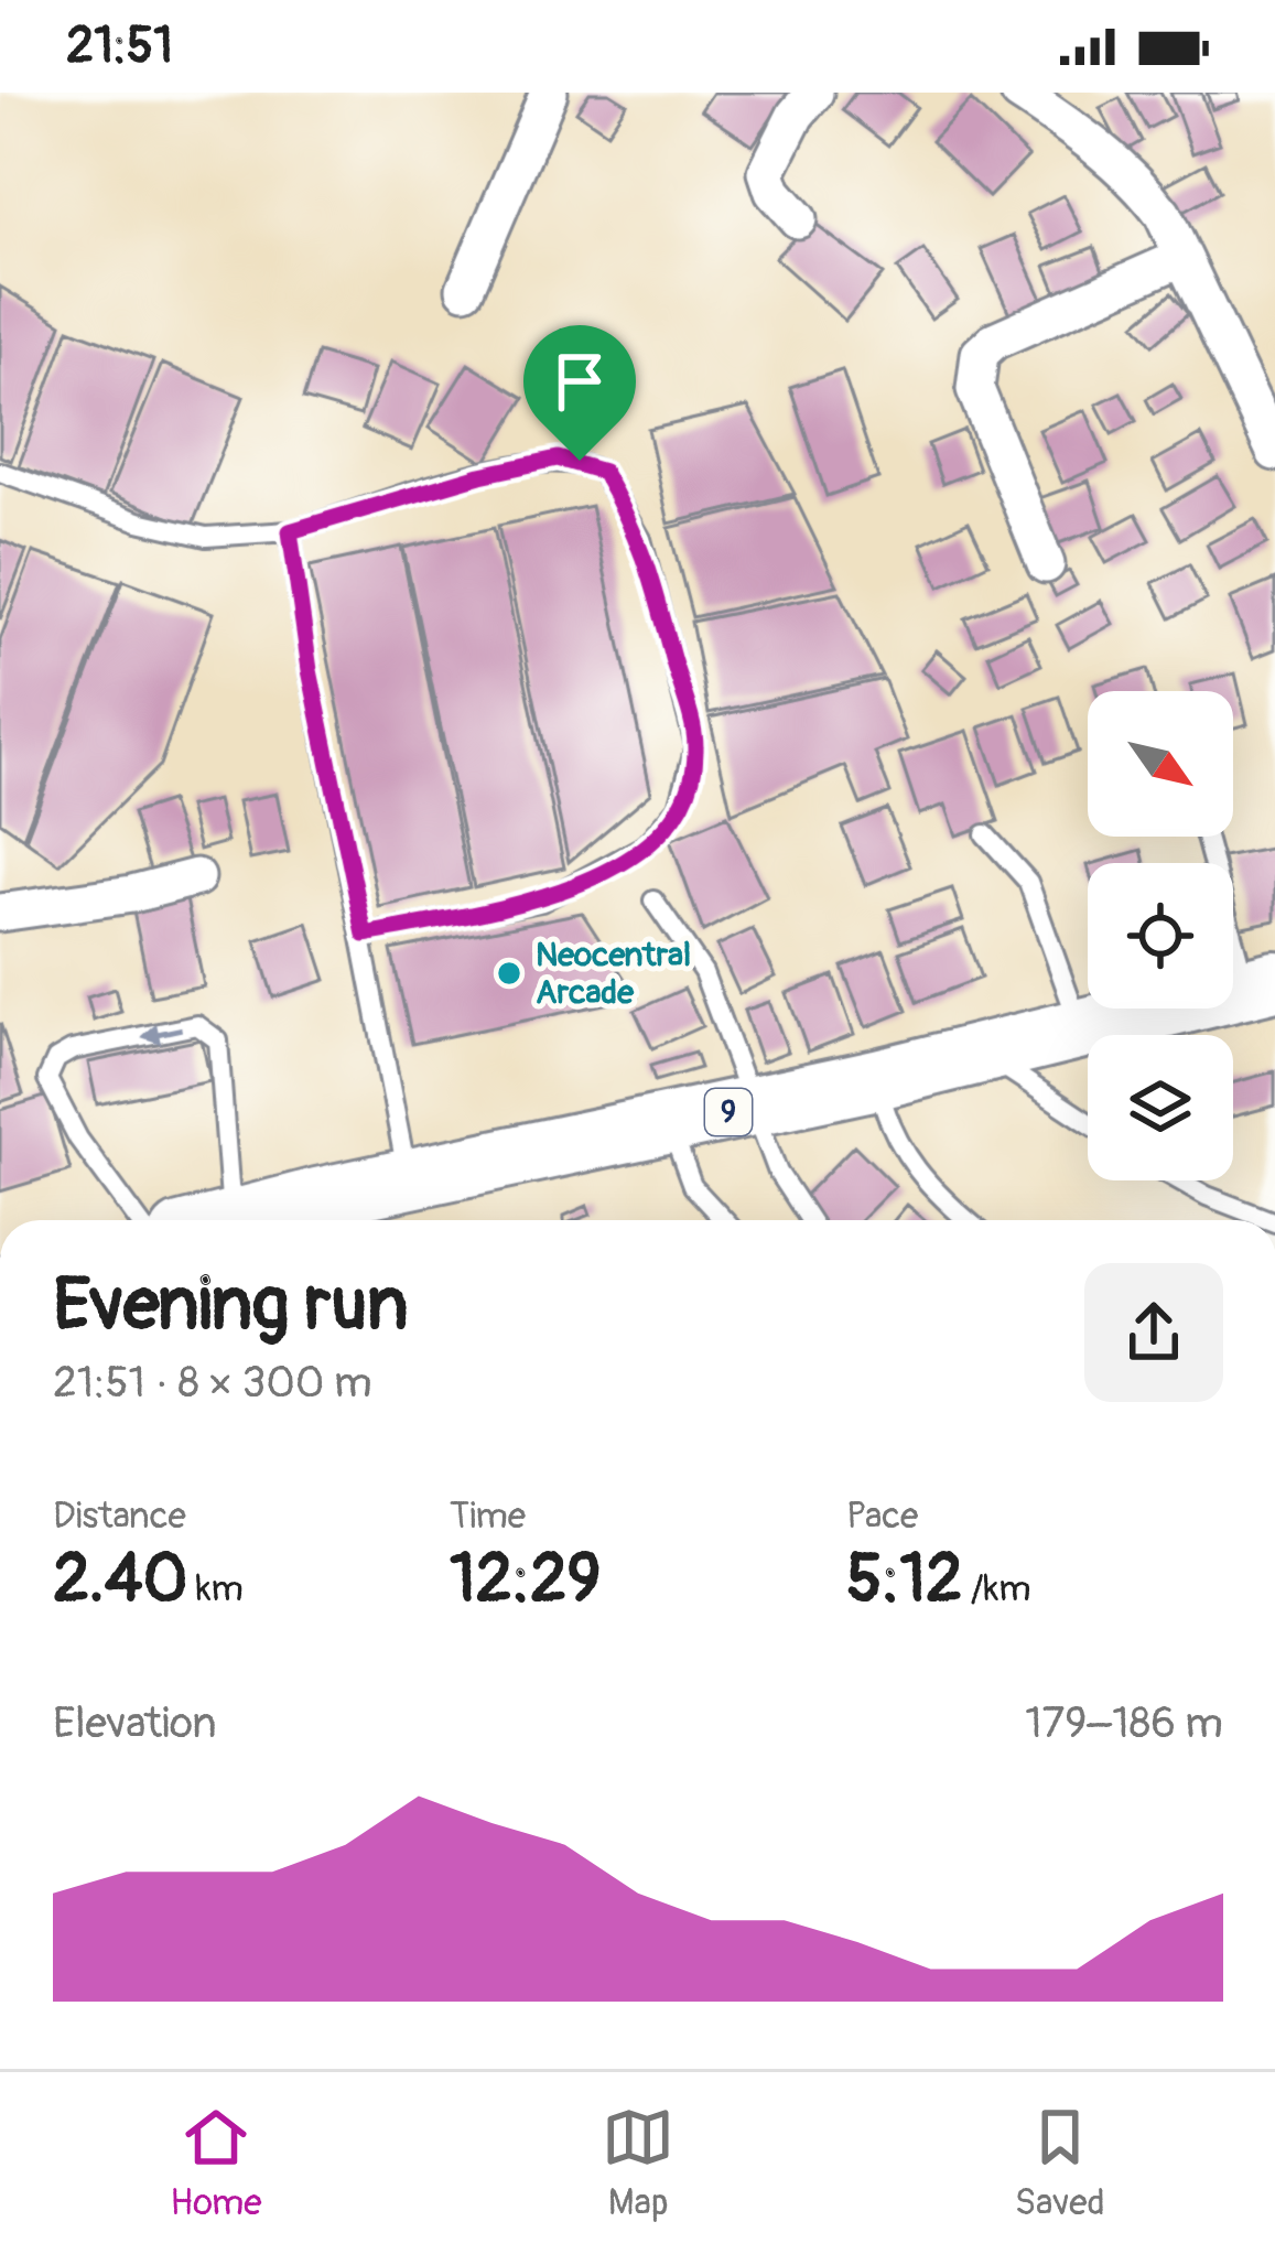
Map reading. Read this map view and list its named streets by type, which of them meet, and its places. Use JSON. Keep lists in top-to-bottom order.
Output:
{
  "streets": {
    "highway": ["9"]
  },
  "places": ["Neocentral Arcade"],
  "north": "bottom right",
  "page": {
    "status": "21:51",
    "heading": ["Evening run", "21:51 · 8 × 300 m"],
    "stats": [
      ["Distance", "2.40 km"],
      ["Time", "12:29"],
      ["Pace", "5:12 /km"]
    ],
    "chart": ["Elevation", "179–186 m"],
    "tabs": ["Home", "Map", "Saved"]
  }
}
